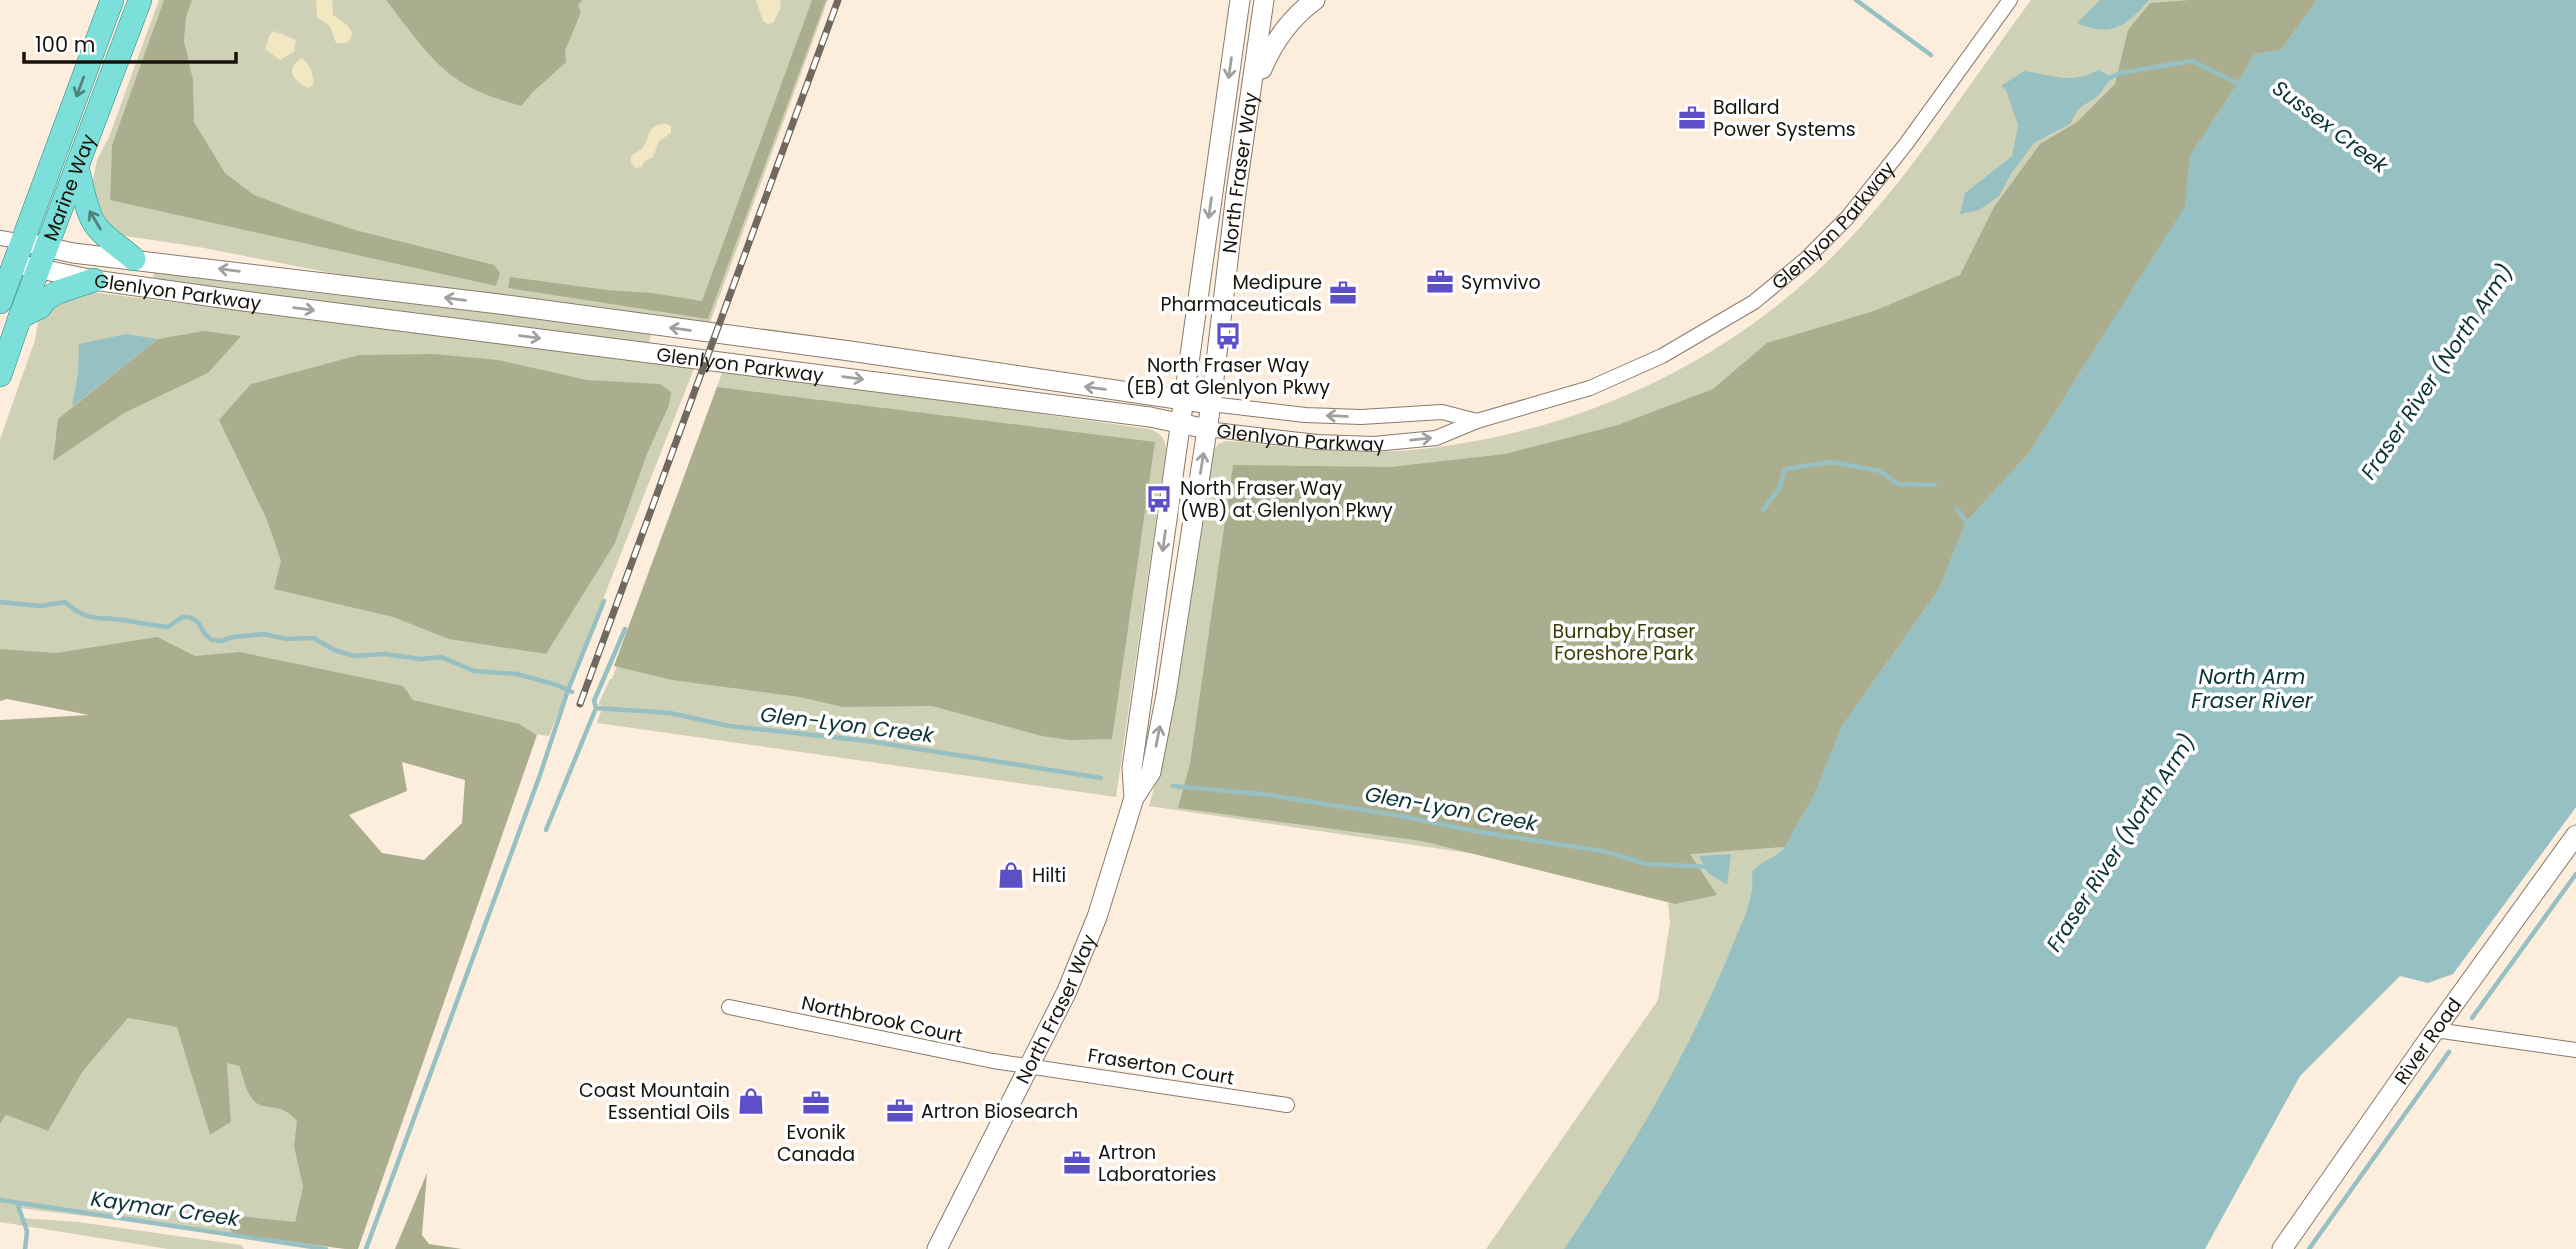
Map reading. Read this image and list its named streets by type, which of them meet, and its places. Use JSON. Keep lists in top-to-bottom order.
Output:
{
  "streets": {
    "main road": ["Marine Way"],
    "street": [
      "North Fraser Way",
      "Glenlyon Parkway",
      "Northbrook Court",
      "River Road",
      "Fraserton Court"
    ]
  },
  "crossings": [
    ["North Fraser Way", "Glenlyon Parkway"],
    ["North Fraser Way", "Northbrook Court"],
    ["North Fraser Way", "Fraserton Court"],
    ["Marine Way", "Glenlyon Parkway"],
    ["Northbrook Court", "Fraserton Court"]
  ],
  "water": [
    "Sussex Creek",
    "Fraser River (North Arm)",
    "North Arm Fraser River",
    "Glen-Lyon Creek",
    "Kaymar Creek"
  ],
  "parks": ["Burnaby Fraser Foreshore Park"],
  "places": {
    "office": [
      "Ballard Power Systems",
      "Symvivo",
      "Medipure Pharmaceuticals",
      "Evonik Canada",
      "Artron Biosearch",
      "Artron Laboratories"
    ],
    "bus stop": ["North Fraser Way (EB) at Glenlyon Pkwy", "North Fraser Way (WB) at Glenlyon Pkwy"],
    "shop": ["Hilti", "Coast Mountain Essential Oils"]
  },
  "scale_bar": "100 m"
}
